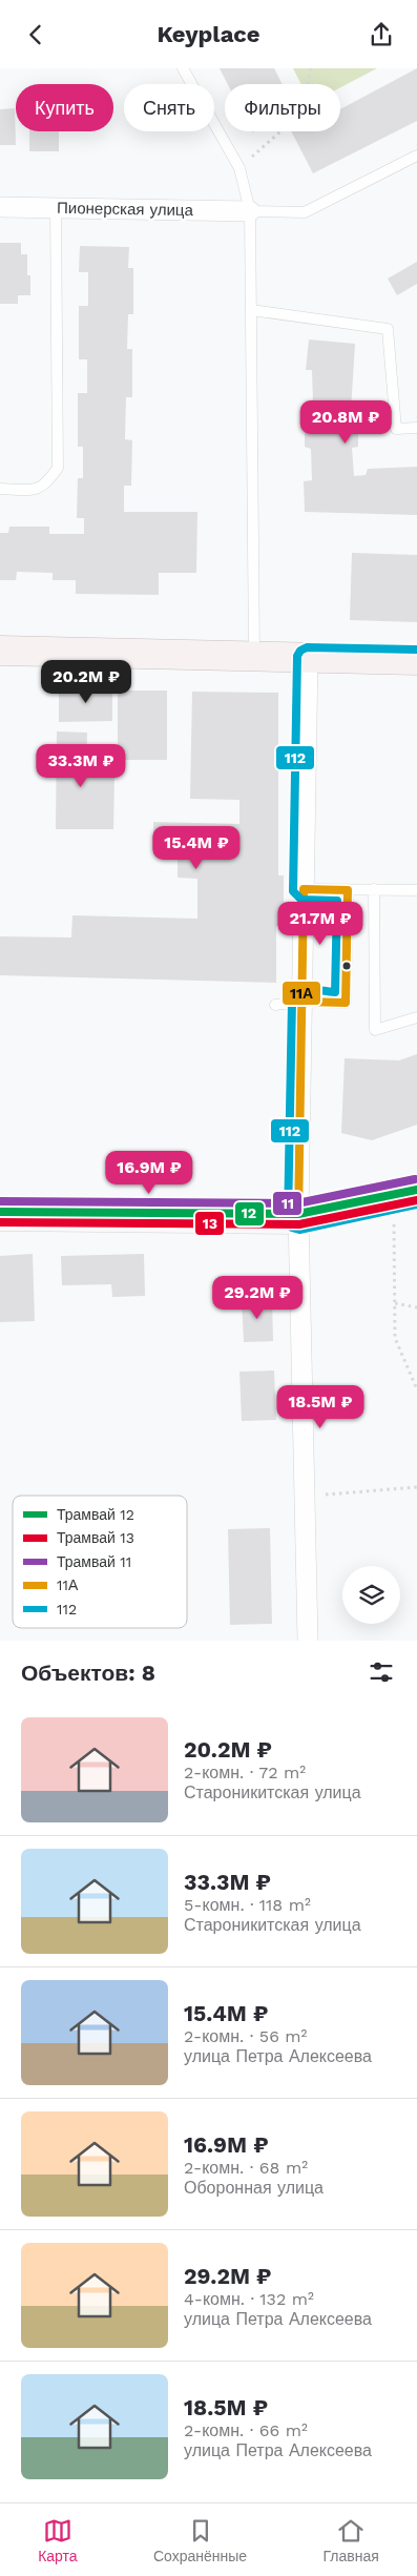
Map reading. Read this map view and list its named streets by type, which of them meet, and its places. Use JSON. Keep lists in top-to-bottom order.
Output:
{
  "streets": {
    "street": ["Пионерская улица"]
  },
  "lines": [
    "transit line 112",
    "transit line 11А",
    "tram line 11",
    "tram line 12",
    "tram line 13"
  ],
  "legend": [
    "Трамвай 12",
    "Трамвай 13",
    "Трамвай 11",
    "11А",
    "112"
  ],
  "page": {
    "header": "Keyplace",
    "chip": ["Купить", "Снять", "Фильтры"],
    "price": [
      "20.8M ₽",
      "20.2M ₽",
      "33.3M ₽",
      "15.4M ₽",
      "21.7M ₽",
      "16.9M ₽",
      "29.2M ₽",
      "18.5M ₽"
    ],
    "heading": "Объектов: 8",
    "list": [
      {
        "name": "20.2M ₽",
        "note": "2-комн. · 72 m² · Староникитская улица"
      },
      {
        "name": "33.3M ₽",
        "note": "5-комн. · 118 m² · Староникитская улица"
      },
      {
        "name": "15.4M ₽",
        "note": "2-комн. · 56 m² · улица Петра Алексеева"
      },
      {
        "name": "16.9M ₽",
        "note": "2-комн. · 68 m² · Оборонная улица"
      },
      {
        "name": "29.2M ₽",
        "note": "4-комн. · 132 m² · улица Петра Алексеева"
      },
      {
        "name": "18.5M ₽",
        "note": "2-комн. · 66 m² · улица Петра Алексеева"
      }
    ],
    "tabs": ["Карта", "Сохранённые", "Главная"]
  }
}
